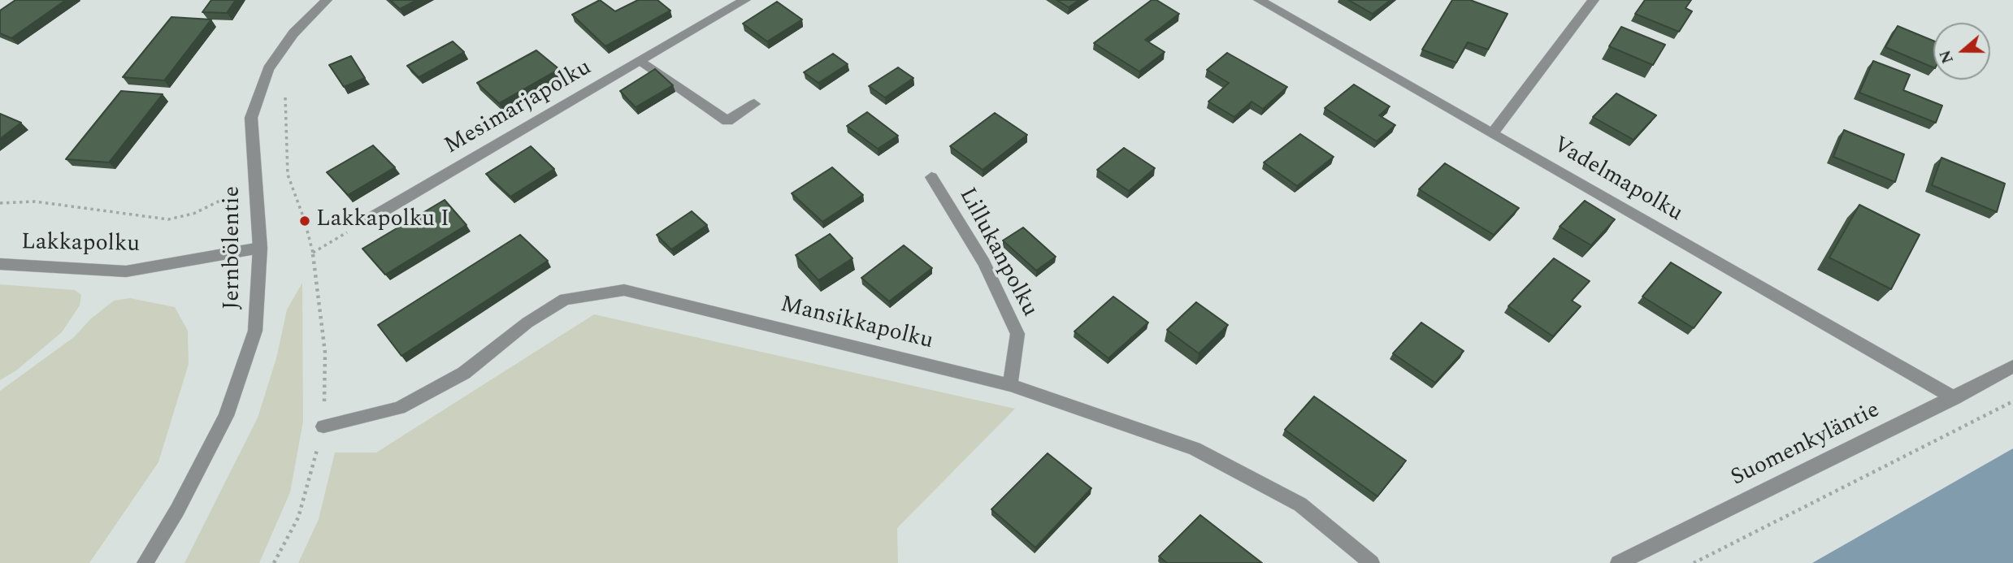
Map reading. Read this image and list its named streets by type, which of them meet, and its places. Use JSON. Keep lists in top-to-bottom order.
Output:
{
  "streets": {
    "street": [
      "Mesimarjapolku",
      "Vadelmapolku",
      "Lakkapolku",
      "Jernbölentie",
      "Lillukanpolku",
      "Mansikkapolku",
      "Suomenkyläntie"
    ]
  },
  "crossings": [
    ["Vadelmapolku", "Suomenkyläntie"],
    ["Lakkapolku", "Jernbölentie"],
    ["Lillukanpolku", "Mansikkapolku"]
  ],
  "places": ["Lakkapolku I"],
  "north": "left"
}
